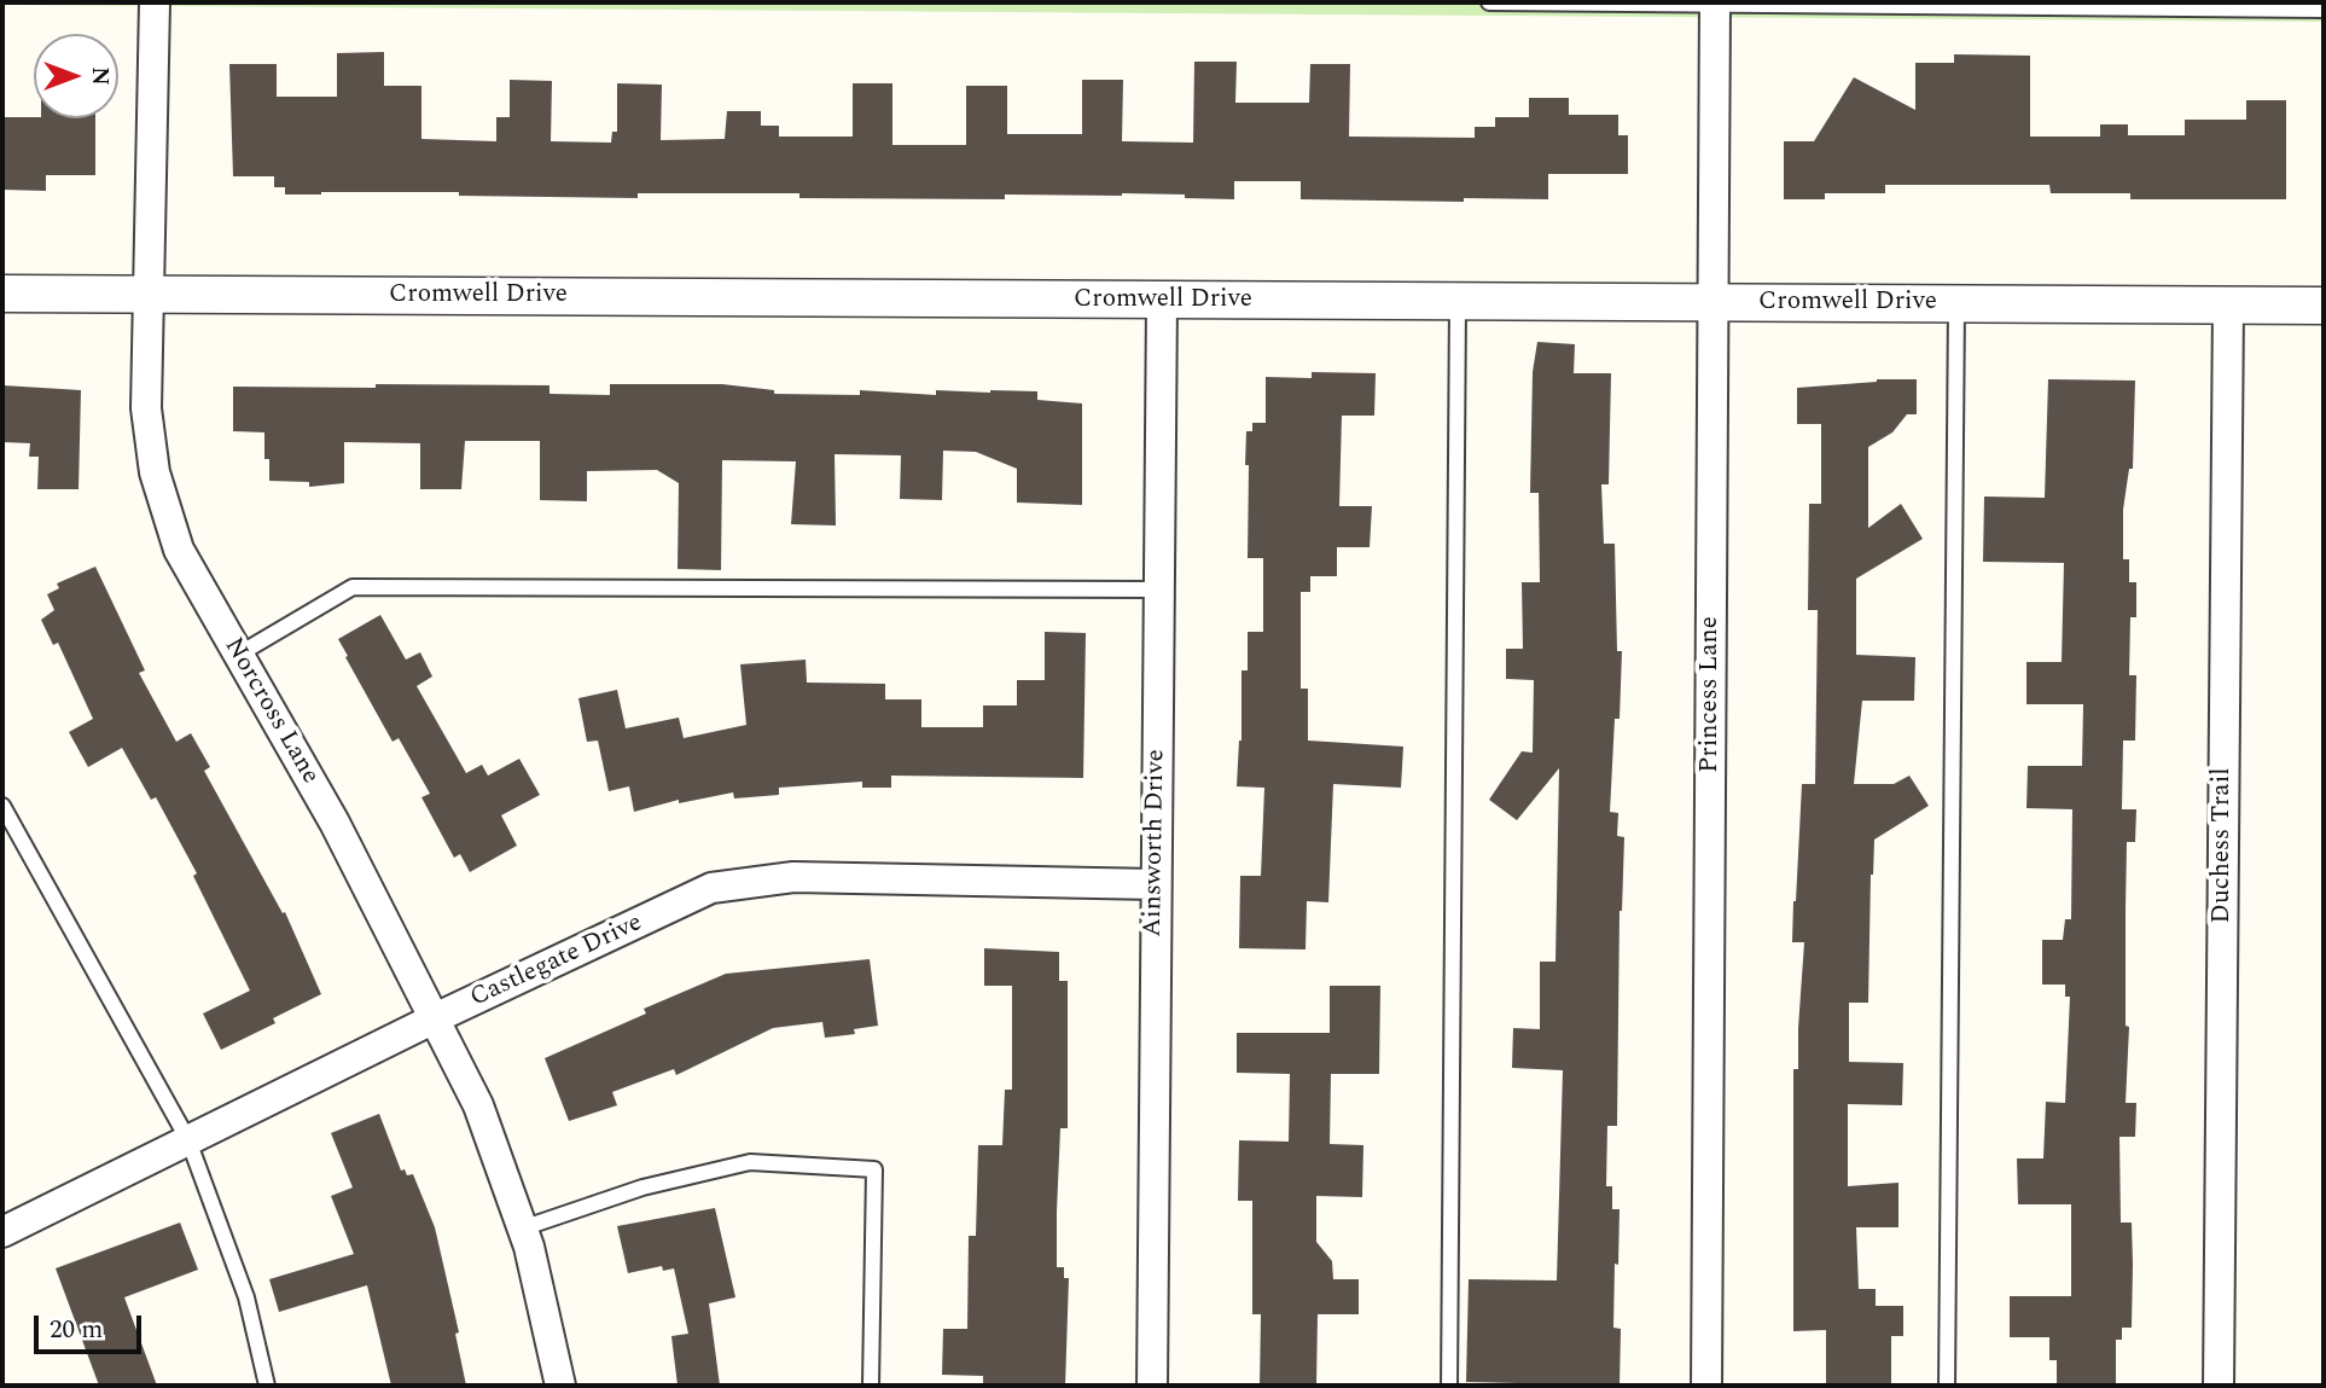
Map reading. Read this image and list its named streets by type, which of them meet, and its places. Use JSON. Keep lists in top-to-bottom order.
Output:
{
  "streets": {
    "street": [
      "Cromwell Drive",
      "Princess Lane",
      "Norcross Lane",
      "Ainsworth Drive",
      "Duchess Trail",
      "Castlegate Drive"
    ]
  },
  "crossings": [
    ["Cromwell Drive", "Princess Lane"],
    ["Cromwell Drive", "Norcross Lane"],
    ["Cromwell Drive", "Ainsworth Drive"],
    ["Cromwell Drive", "Duchess Trail"],
    ["Norcross Lane", "Castlegate Drive"],
    ["Ainsworth Drive", "Castlegate Drive"]
  ],
  "scale_bar": "20 m",
  "north": "right"
}
